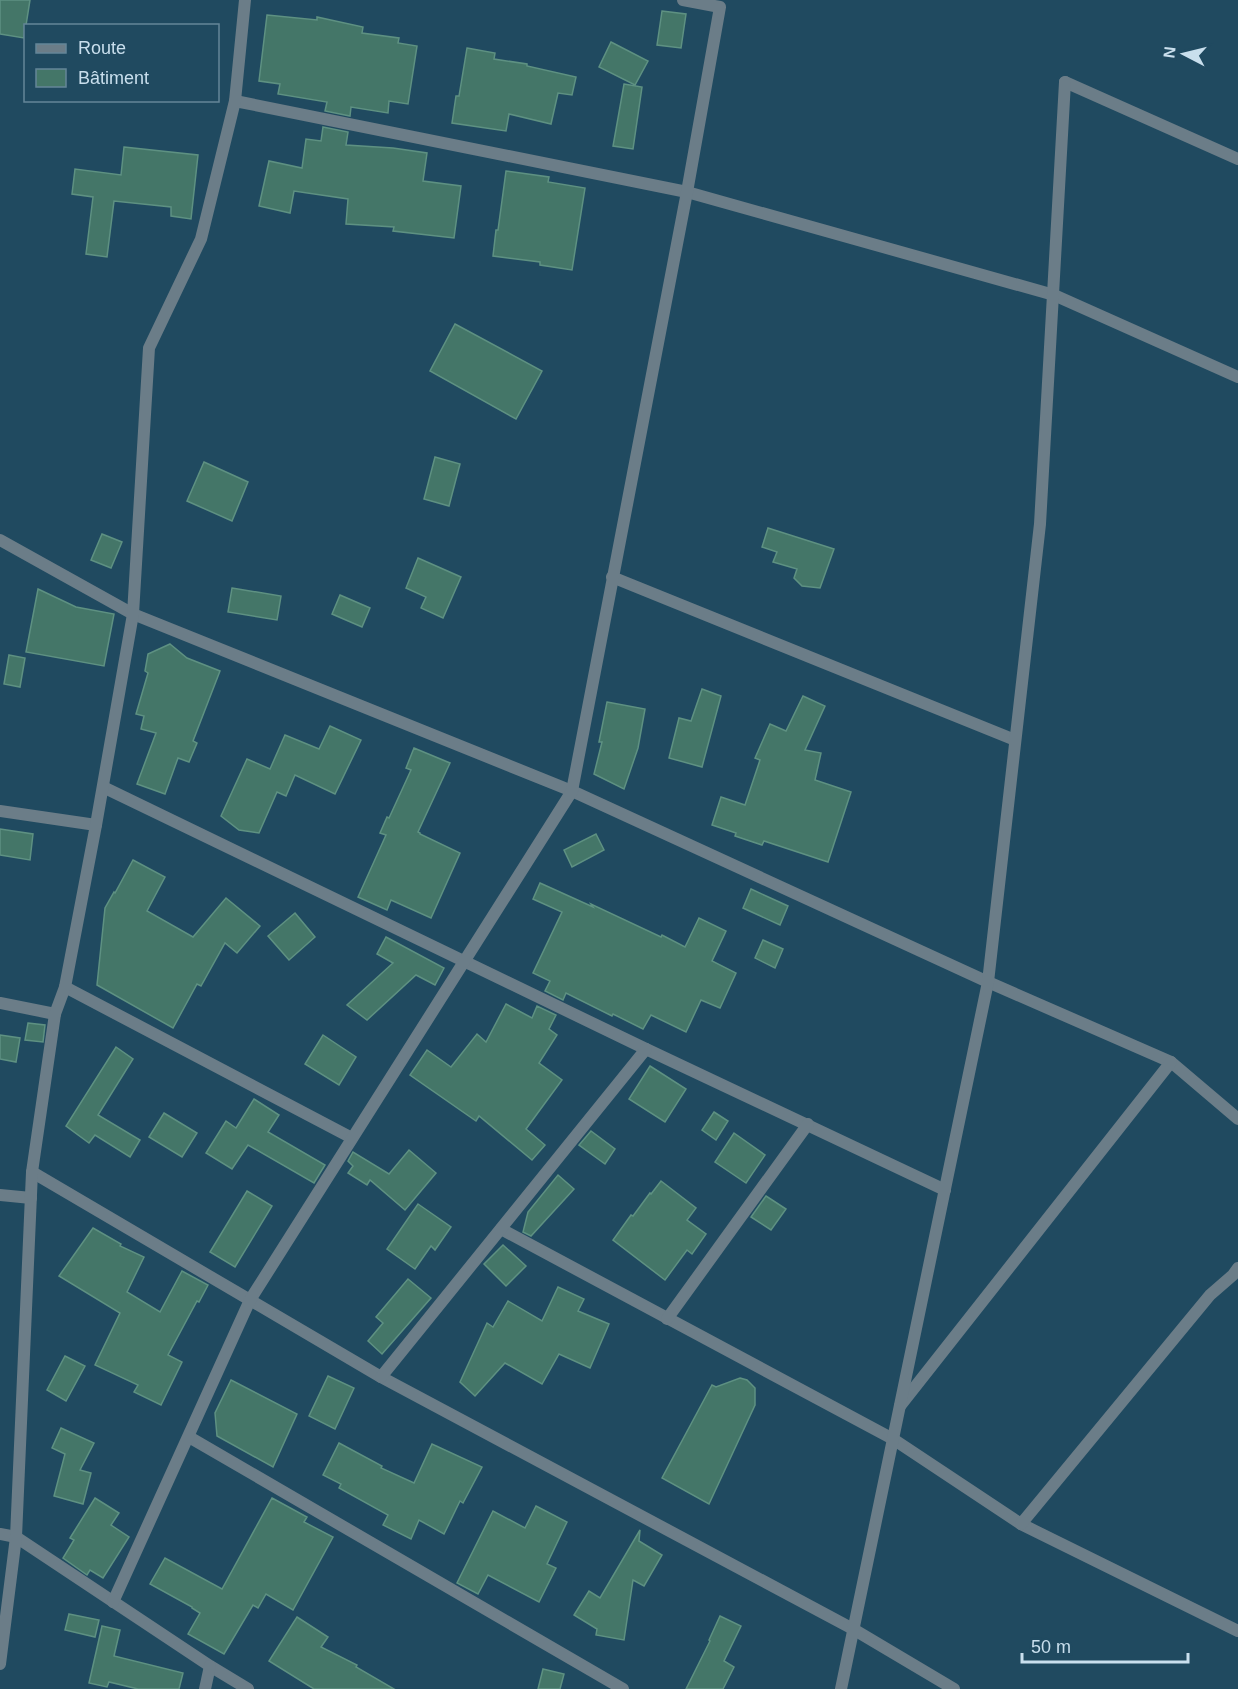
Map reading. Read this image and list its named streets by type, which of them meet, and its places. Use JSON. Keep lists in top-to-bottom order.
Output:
{
  "legend": ["Route", "Bâtiment"],
  "scale_bar": "50 m",
  "north": "left"
}
